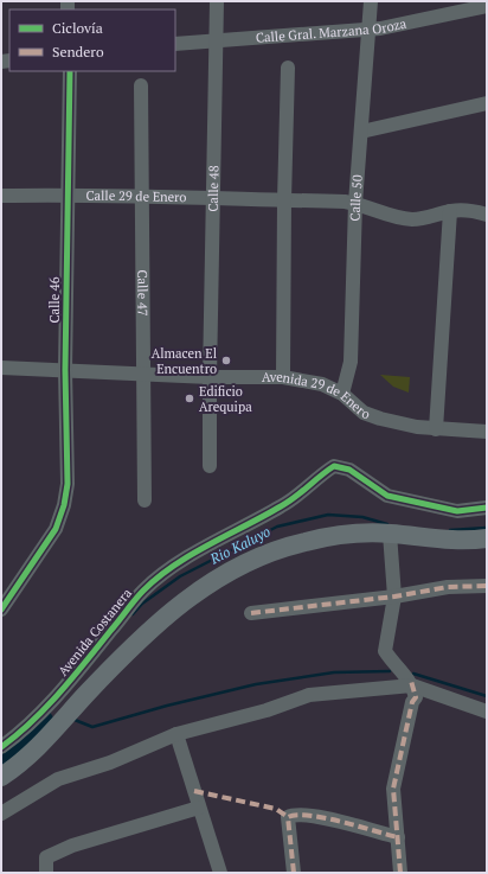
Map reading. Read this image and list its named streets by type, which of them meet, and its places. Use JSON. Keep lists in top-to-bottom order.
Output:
{
  "streets": {
    "street": [
      "Calle Gral. Marzana Oroza",
      "Calle 48",
      "Calle 29 de Enero",
      "Calle 50",
      "Calle 47",
      "Calle 46",
      "Avenida 29 de Enero",
      "Avenida Costanera"
    ]
  },
  "crossings": [
    ["Calle Gral. Marzana Oroza", "Calle 48"],
    ["Calle Gral. Marzana Oroza", "Calle 50"],
    ["Calle 48", "Calle 29 de Enero"],
    ["Calle 48", "Avenida 29 de Enero"],
    ["Calle 29 de Enero", "Calle 50"],
    ["Calle 29 de Enero", "Calle 47"],
    ["Calle 29 de Enero", "Calle 46"],
    ["Calle 50", "Avenida 29 de Enero"],
    ["Calle 47", "Avenida 29 de Enero"],
    ["Calle 46", "Avenida 29 de Enero"]
  ],
  "water": ["Rio Kaluyo"],
  "places": ["Almacen El Encuentro", "Edificio Arequipa"],
  "legend": ["Ciclovía", "Sendero"]
}
